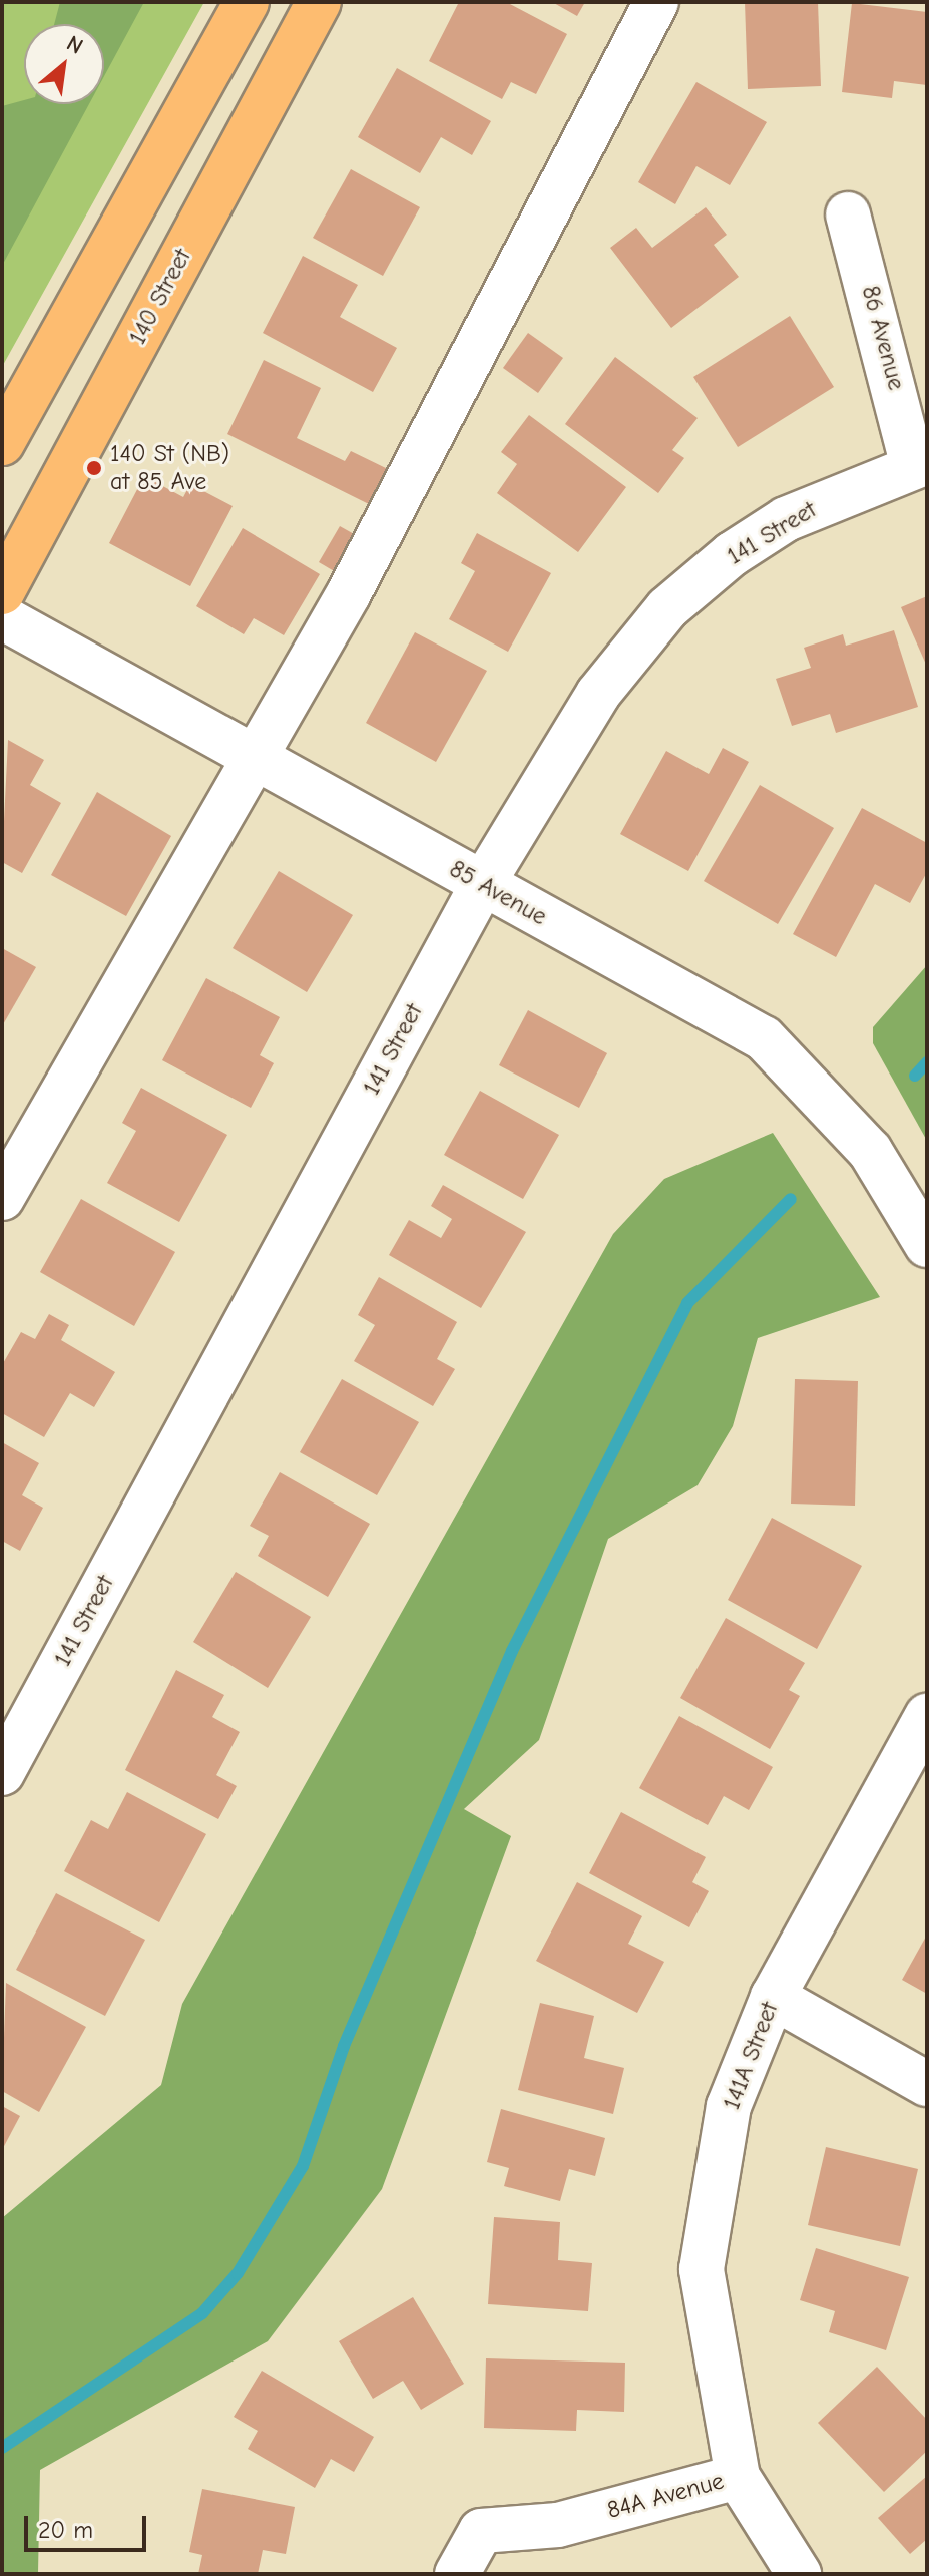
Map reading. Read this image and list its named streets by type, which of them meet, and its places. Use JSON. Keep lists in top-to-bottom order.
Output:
{
  "streets": {
    "main road": ["140 Street"],
    "street": [
      "86 Avenue",
      "141 Street",
      "85 Avenue",
      "141A Street",
      "84A Avenue"
    ]
  },
  "crossings": [
    ["86 Avenue", "141 Street"],
    ["141 Street", "85 Avenue"],
    ["141A Street", "84A Avenue"]
  ],
  "places": ["140 St (NB) at 85 Ave"],
  "scale_bar": "20 m",
  "north": "top right"
}
